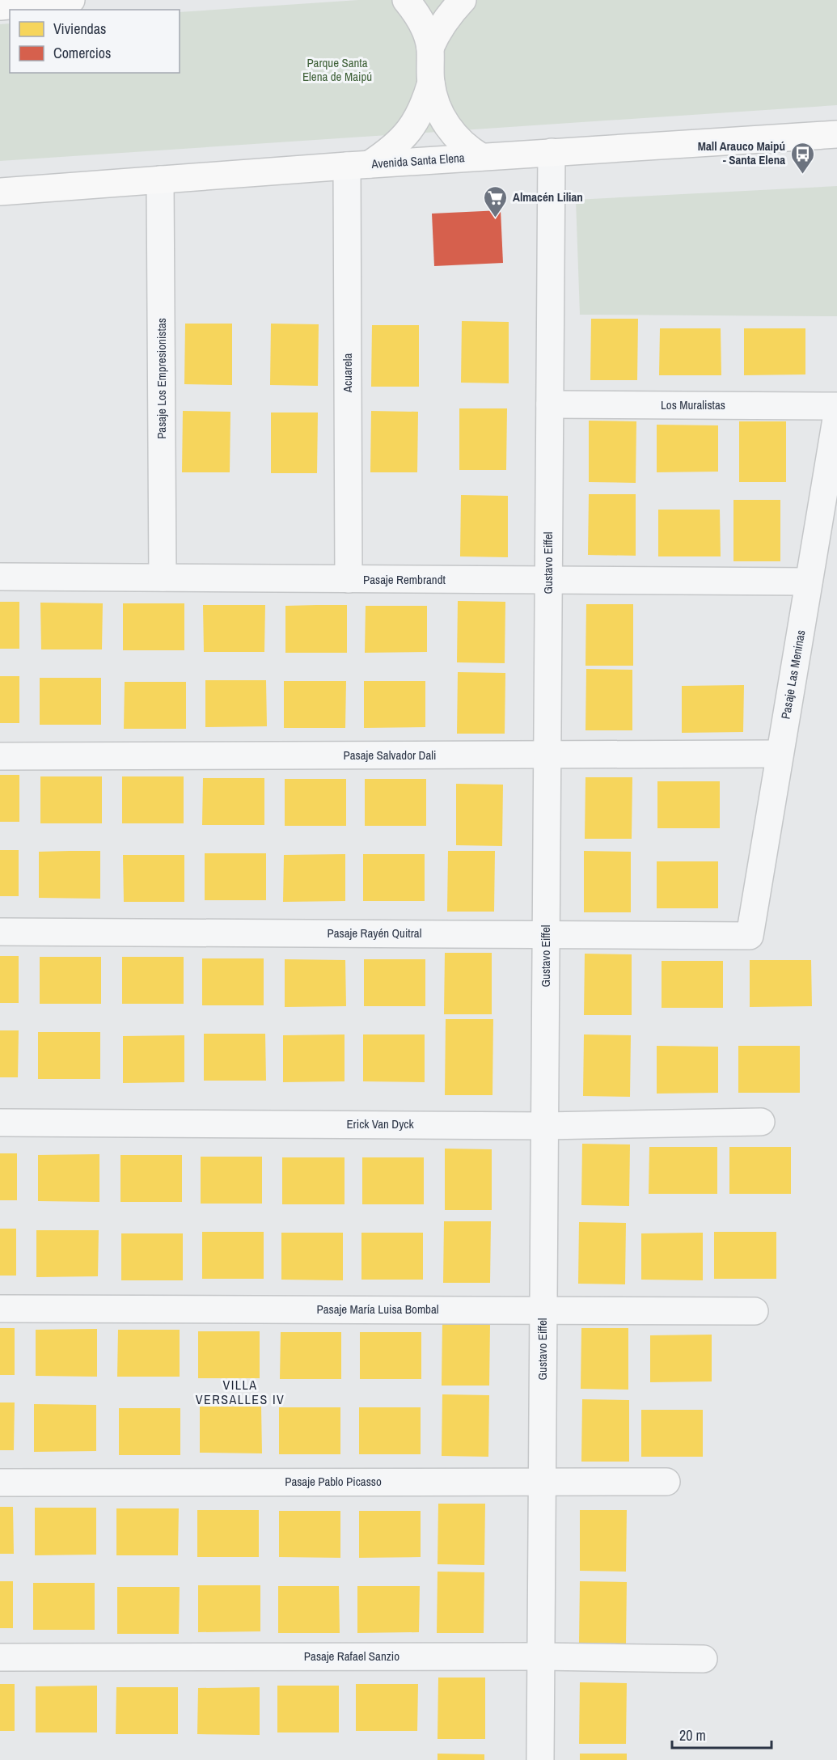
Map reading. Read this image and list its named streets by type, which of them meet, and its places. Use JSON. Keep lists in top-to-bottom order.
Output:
{
  "streets": {
    "main road": ["Avenida Santa Elena"],
    "street": [
      "Acuarela",
      "Pasaje Los Empresionistas",
      "Los Muralistas",
      "Gustavo Eiffel",
      "Pasaje Rembrandt",
      "Pasaje Las Meninas",
      "Pasaje Salvador Dali",
      "Pasaje Rayén Quitral",
      "Erick Van Dyck",
      "Pasaje María Luisa Bombal",
      "Pasaje Pablo Picasso",
      "Pasaje Rafael Sanzio"
    ]
  },
  "crossings": [
    ["Avenida Santa Elena", "Acuarela"],
    ["Avenida Santa Elena", "Pasaje Los Empresionistas"],
    ["Avenida Santa Elena", "Gustavo Eiffel"],
    ["Acuarela", "Pasaje Rembrandt"],
    ["Pasaje Los Empresionistas", "Pasaje Rembrandt"],
    ["Los Muralistas", "Gustavo Eiffel"],
    ["Gustavo Eiffel", "Pasaje Rembrandt"],
    ["Gustavo Eiffel", "Pasaje Salvador Dali"],
    ["Gustavo Eiffel", "Pasaje Rayén Quitral"],
    ["Gustavo Eiffel", "Erick Van Dyck"],
    ["Gustavo Eiffel", "Pasaje María Luisa Bombal"],
    ["Gustavo Eiffel", "Pasaje Pablo Picasso"],
    ["Gustavo Eiffel", "Pasaje Rafael Sanzio"],
    ["Pasaje Rembrandt", "Pasaje Las Meninas"],
    ["Pasaje Las Meninas", "Pasaje Salvador Dali"],
    ["Pasaje Las Meninas", "Pasaje Rayén Quitral"]
  ],
  "districts": ["VILLA VERSALLES IV"],
  "parks": ["Parque Santa Elena de Maipú"],
  "places": {
    "bus stop": ["Mall Arauco Maipú - Santa Elena"],
    "supermarket": ["Almacén Lilian"]
  },
  "legend": ["Viviendas", "Comercios"],
  "scale_bar": "20 m"
}
